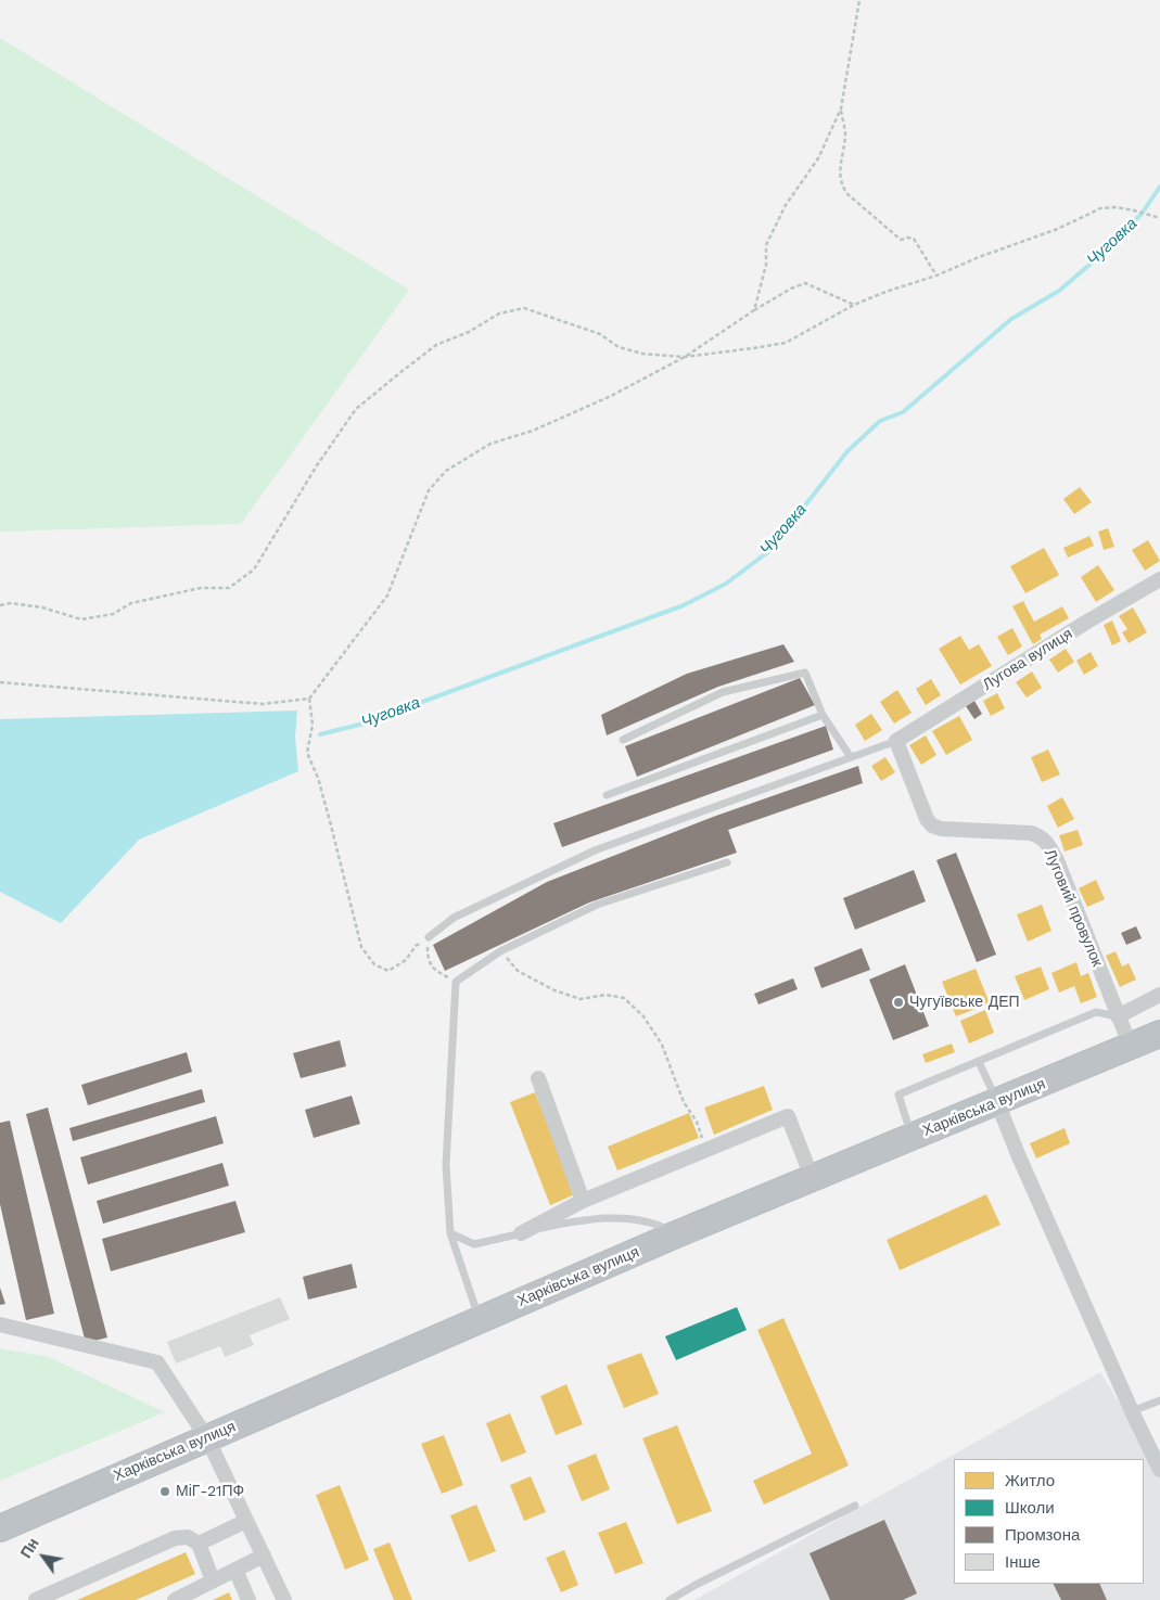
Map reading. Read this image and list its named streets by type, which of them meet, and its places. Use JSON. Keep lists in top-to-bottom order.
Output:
{
  "streets": {
    "highway": ["Харківська вулиця"],
    "street": ["Лугова вулиця", "Луговий провулок"]
  },
  "crossings": [
    ["Лугова вулиця", "Луговий провулок"],
    ["Луговий провулок", "Харківська вулиця"]
  ],
  "water": ["Чуговка"],
  "places": ["Чугуївське ДЕП", "МіГ-21ПФ"],
  "legend": [
    "Житло",
    "Школи",
    "Промзона",
    "Інше"
  ],
  "north": "top left"
}
